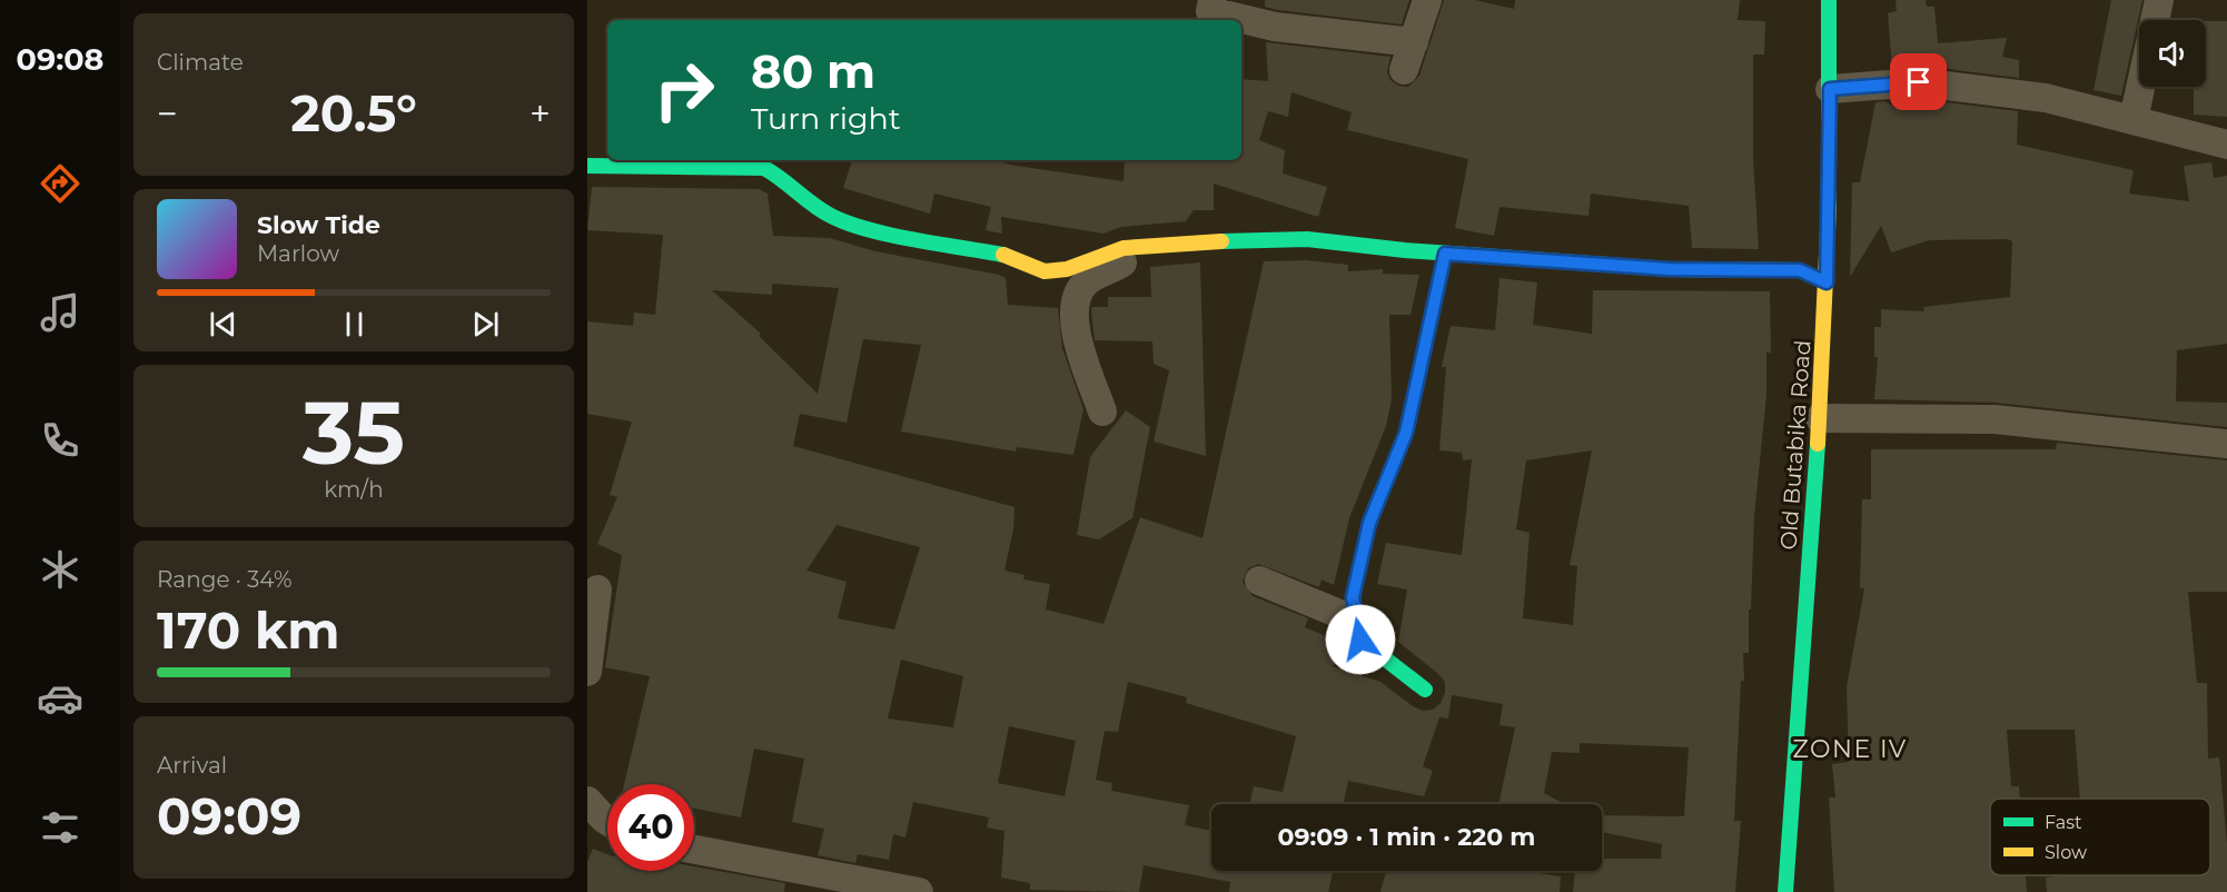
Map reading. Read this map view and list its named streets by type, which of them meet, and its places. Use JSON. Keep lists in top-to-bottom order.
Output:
{
  "streets": {
    "street": ["Old Butabika Road"]
  },
  "districts": ["ZONE IV"],
  "legend": ["Fast", "Slow"],
  "page": {
    "tabs": "09:08",
    "tile": [
      "Climate",
      ["35", "km/h"],
      ["Range · 34%", "170 km"],
      ["Arrival", "09:09"]
    ],
    "turn": ["80 m", "Turn right"],
    "heat": ["−", "20.5°", "+"],
    "song": ["Slow Tide", "Marlow"],
    "limit": "40",
    "trip": "09:09 · 1 min · 220 m"
  }
}
